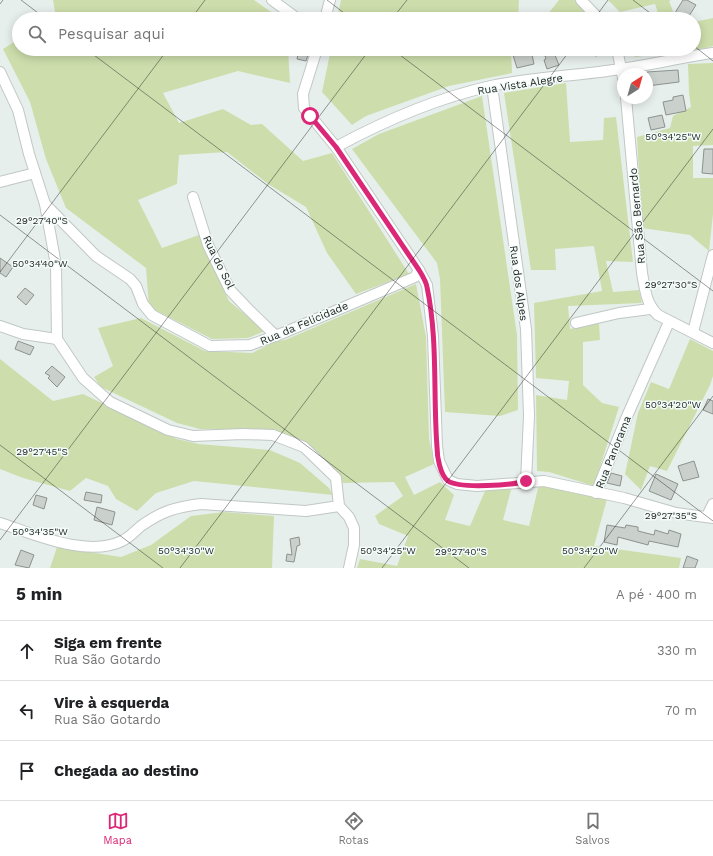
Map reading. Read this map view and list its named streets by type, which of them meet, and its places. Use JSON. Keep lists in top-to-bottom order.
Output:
{
  "streets": {
    "street": [
      "Rua Vista Alegre",
      "Rua São Bernardo",
      "Rua do Sol",
      "Rua dos Alpes",
      "Rua da Felicidade",
      "Rua Panorama"
    ]
  },
  "crossings": [
    ["Rua Vista Alegre", "Rua dos Alpes"],
    ["Rua do Sol", "Rua da Felicidade"]
  ],
  "north": "top right",
  "page": {
    "search": "Pesquisar aqui",
    "heading": ["5 min", "A pé · 400 m"],
    "list": [
      ["Siga em frente", "Rua São Gotardo", "330 m"],
      ["Vire à esquerda", "Rua São Gotardo", "70 m"],
      "Chegada ao destino"
    ],
    "nav": ["Mapa", "Rotas", "Salvos"]
  },
  "coordinates": [
    "50°34'25\"W",
    "29°27'40\"S",
    "50°34'40\"W",
    "29°27'30\"S",
    "50°34'20\"W",
    "29°27'45\"S",
    "29°27'35\"S",
    "50°34'35\"W",
    "50°34'30\"W"
  ]
}
